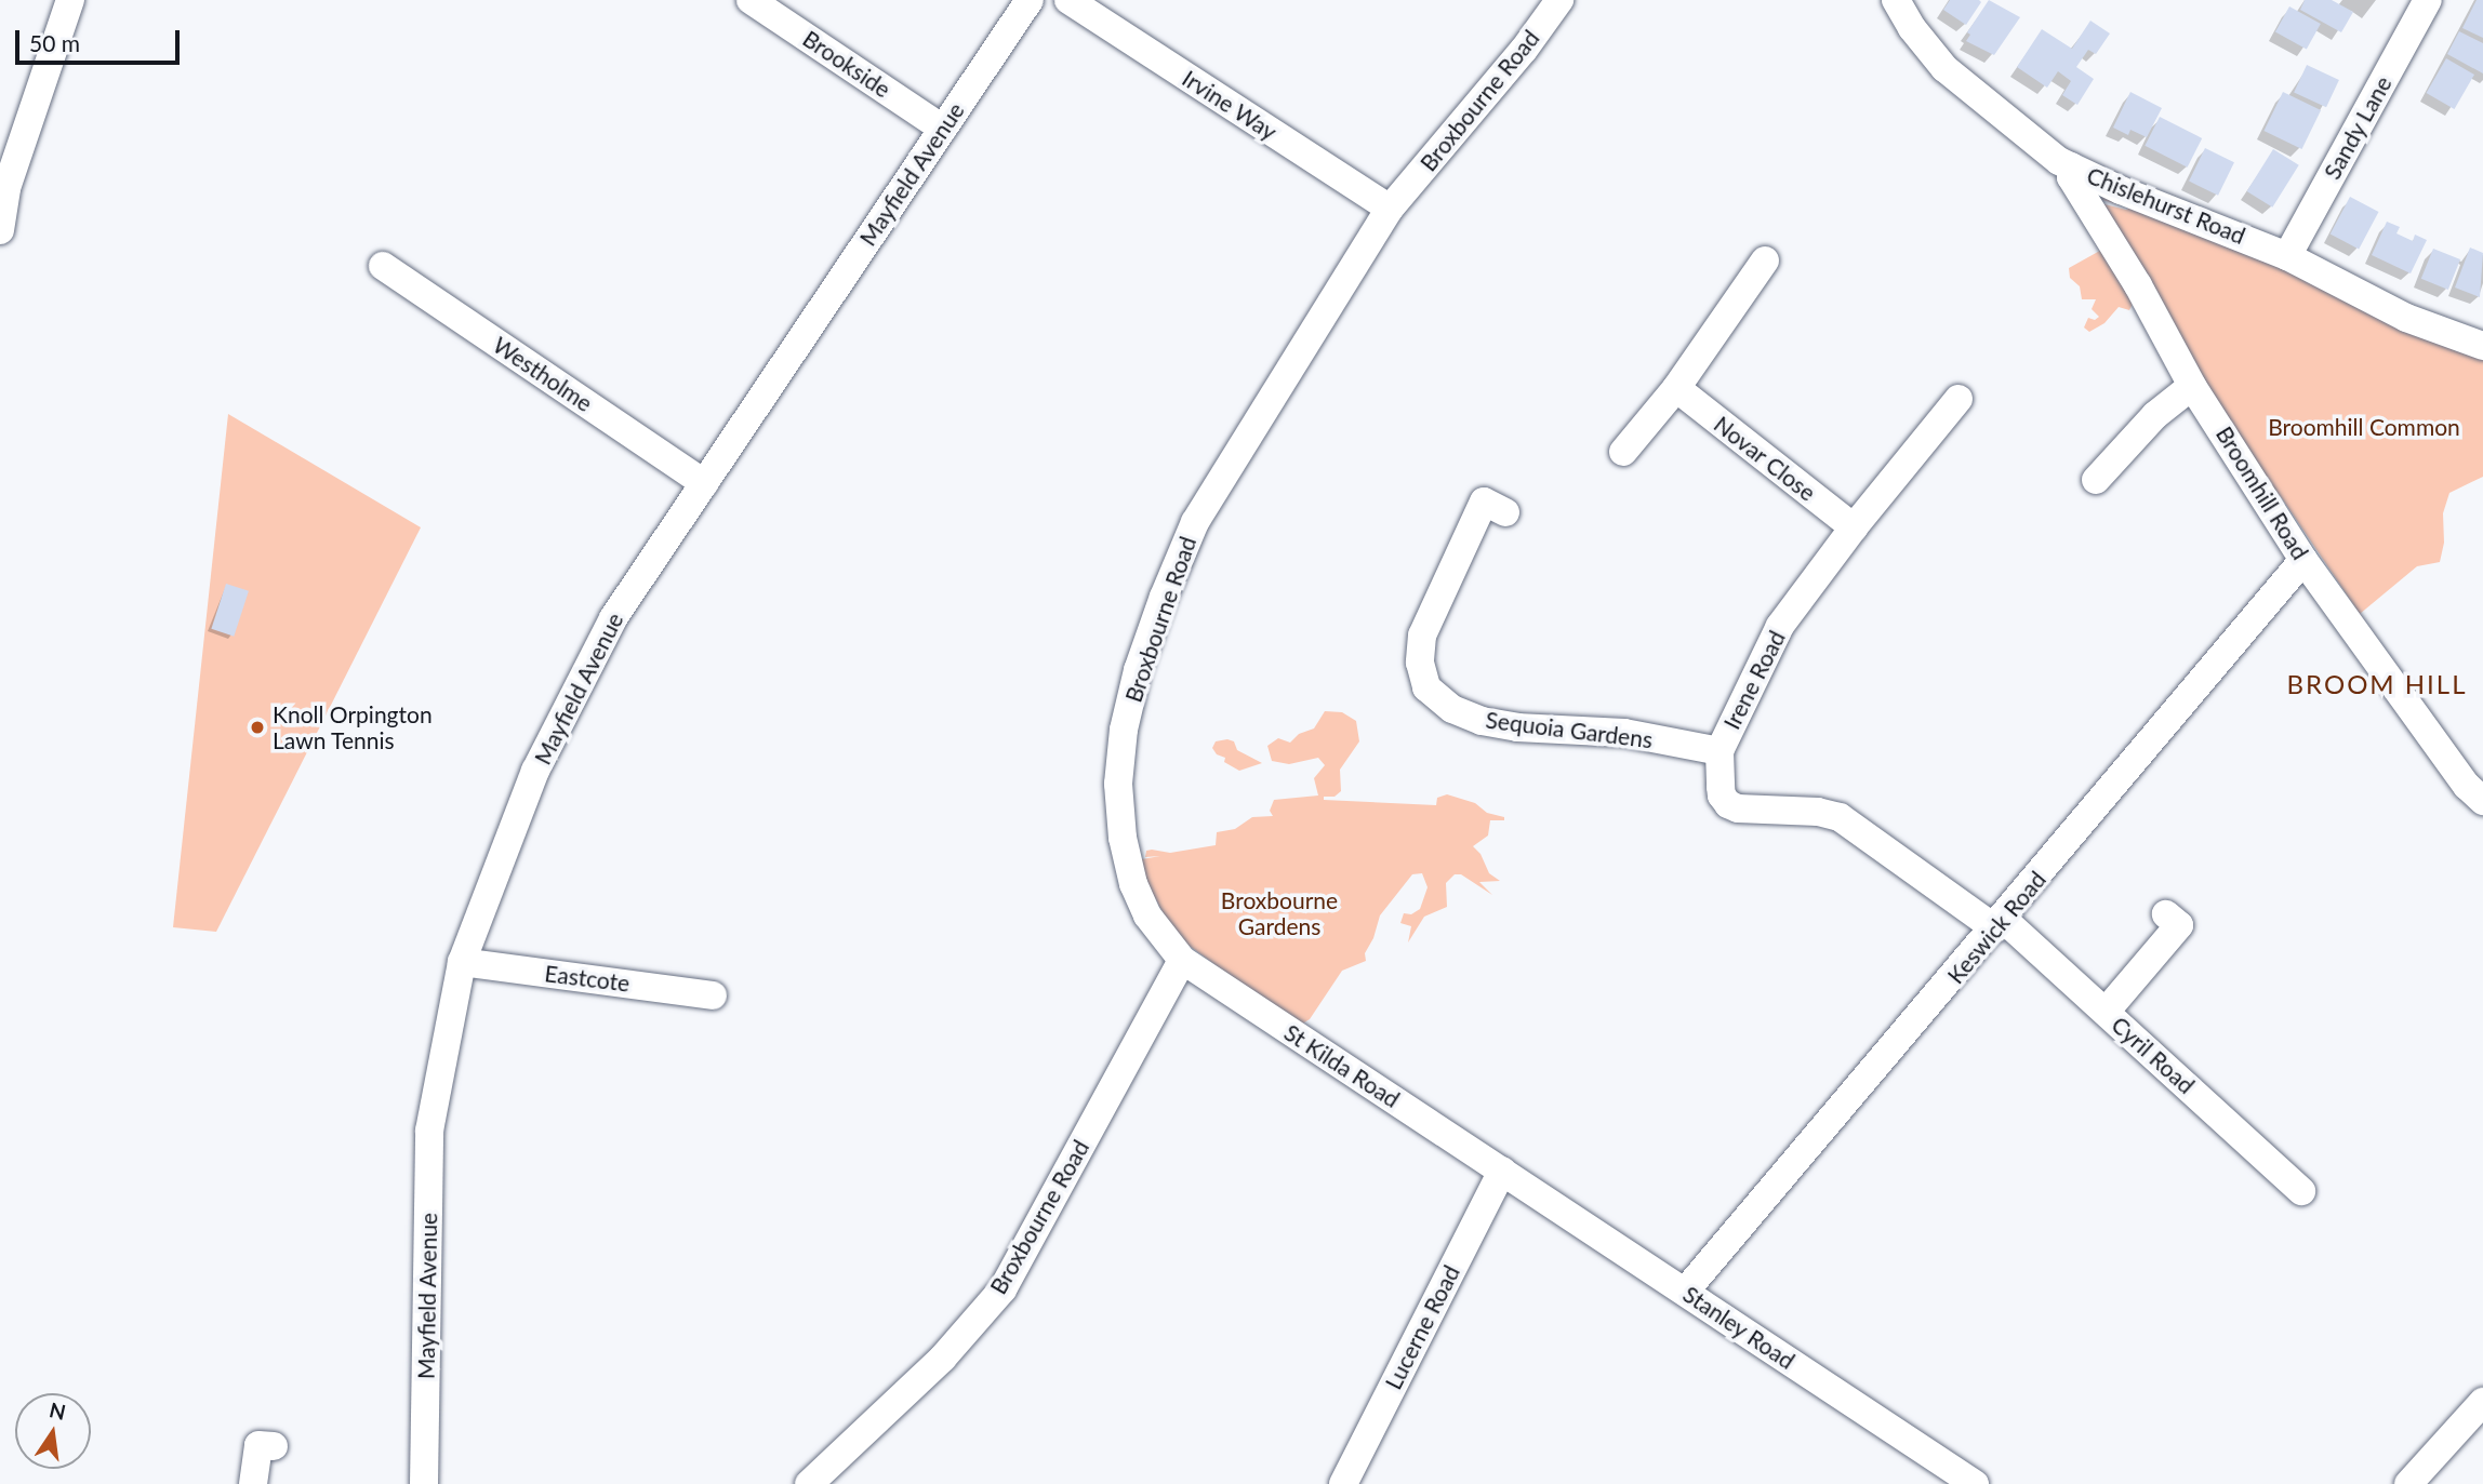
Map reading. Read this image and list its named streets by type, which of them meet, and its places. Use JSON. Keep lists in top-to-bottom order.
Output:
{
  "streets": {
    "street": [
      "Brookside",
      "Broxbourne Road",
      "Irvine Way",
      "Sandy Lane",
      "Mayfield Avenue",
      "Chislehurst Road",
      "Westholme",
      "Novar Close",
      "Broomhill Road",
      "Irene Road",
      "Sequoia Gardens",
      "Keswick Road",
      "Eastcote",
      "Cyril Road",
      "St Kilda Road",
      "Lucerne Road",
      "Stanley Road"
    ]
  },
  "crossings": [
    ["Brookside", "Mayfield Avenue"],
    ["Broxbourne Road", "Irvine Way"],
    ["Broxbourne Road", "St Kilda Road"],
    ["Sandy Lane", "Chislehurst Road"],
    ["Mayfield Avenue", "Westholme"],
    ["Mayfield Avenue", "Eastcote"],
    ["Chislehurst Road", "Broomhill Road"],
    ["Novar Close", "Irene Road"],
    ["Broomhill Road", "Keswick Road"],
    ["Irene Road", "Sequoia Gardens"],
    ["Irene Road", "Keswick Road"],
    ["Irene Road", "Cyril Road"],
    ["Keswick Road", "Cyril Road"],
    ["Keswick Road", "Stanley Road"],
    ["St Kilda Road", "Lucerne Road"],
    ["St Kilda Road", "Stanley Road"],
    ["Lucerne Road", "Stanley Road"]
  ],
  "districts": ["BROOM HILL"],
  "parks": ["Broomhill Common", "Broxbourne Gardens"],
  "places": ["Knoll Orpington Lawn Tennis"],
  "scale_bar": "50 m",
  "north": "top"
}
